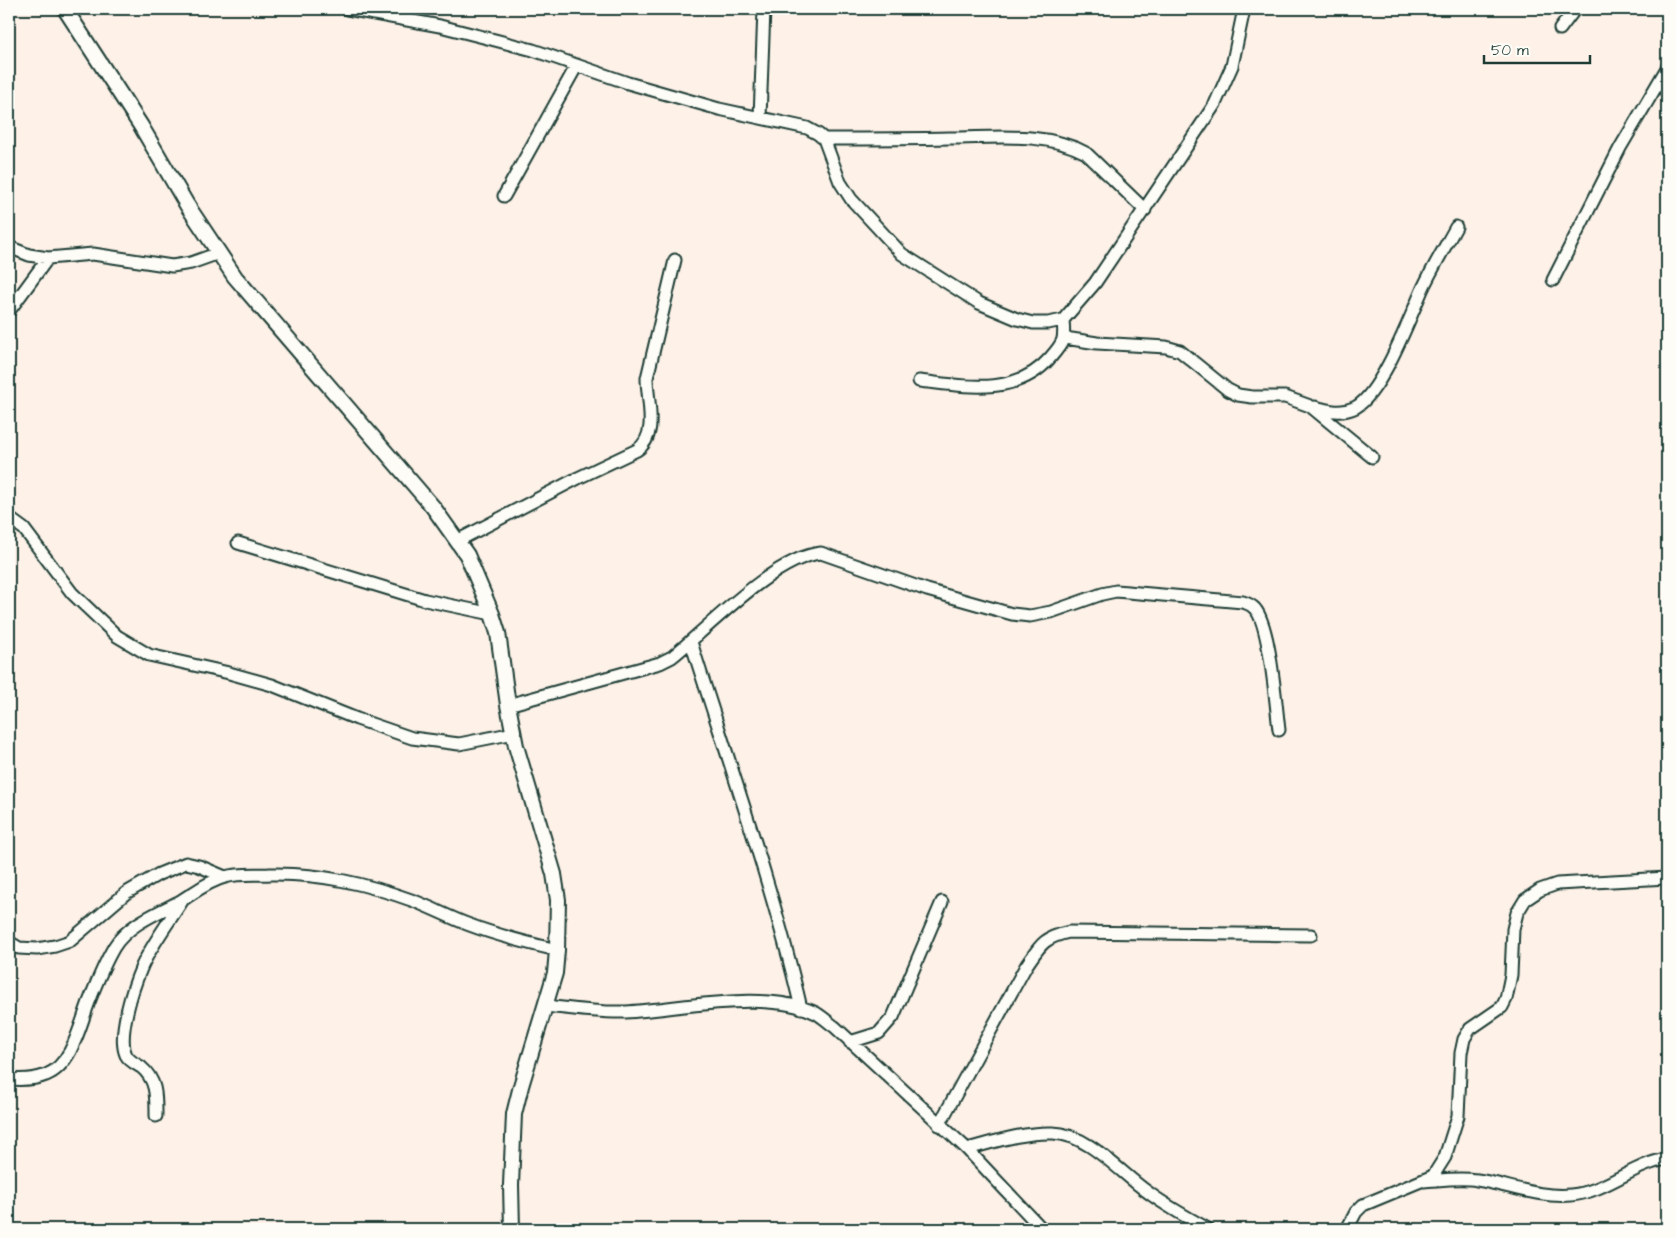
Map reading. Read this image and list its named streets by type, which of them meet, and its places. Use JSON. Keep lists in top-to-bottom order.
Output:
{
  "scale_bar": "50 m"
}
